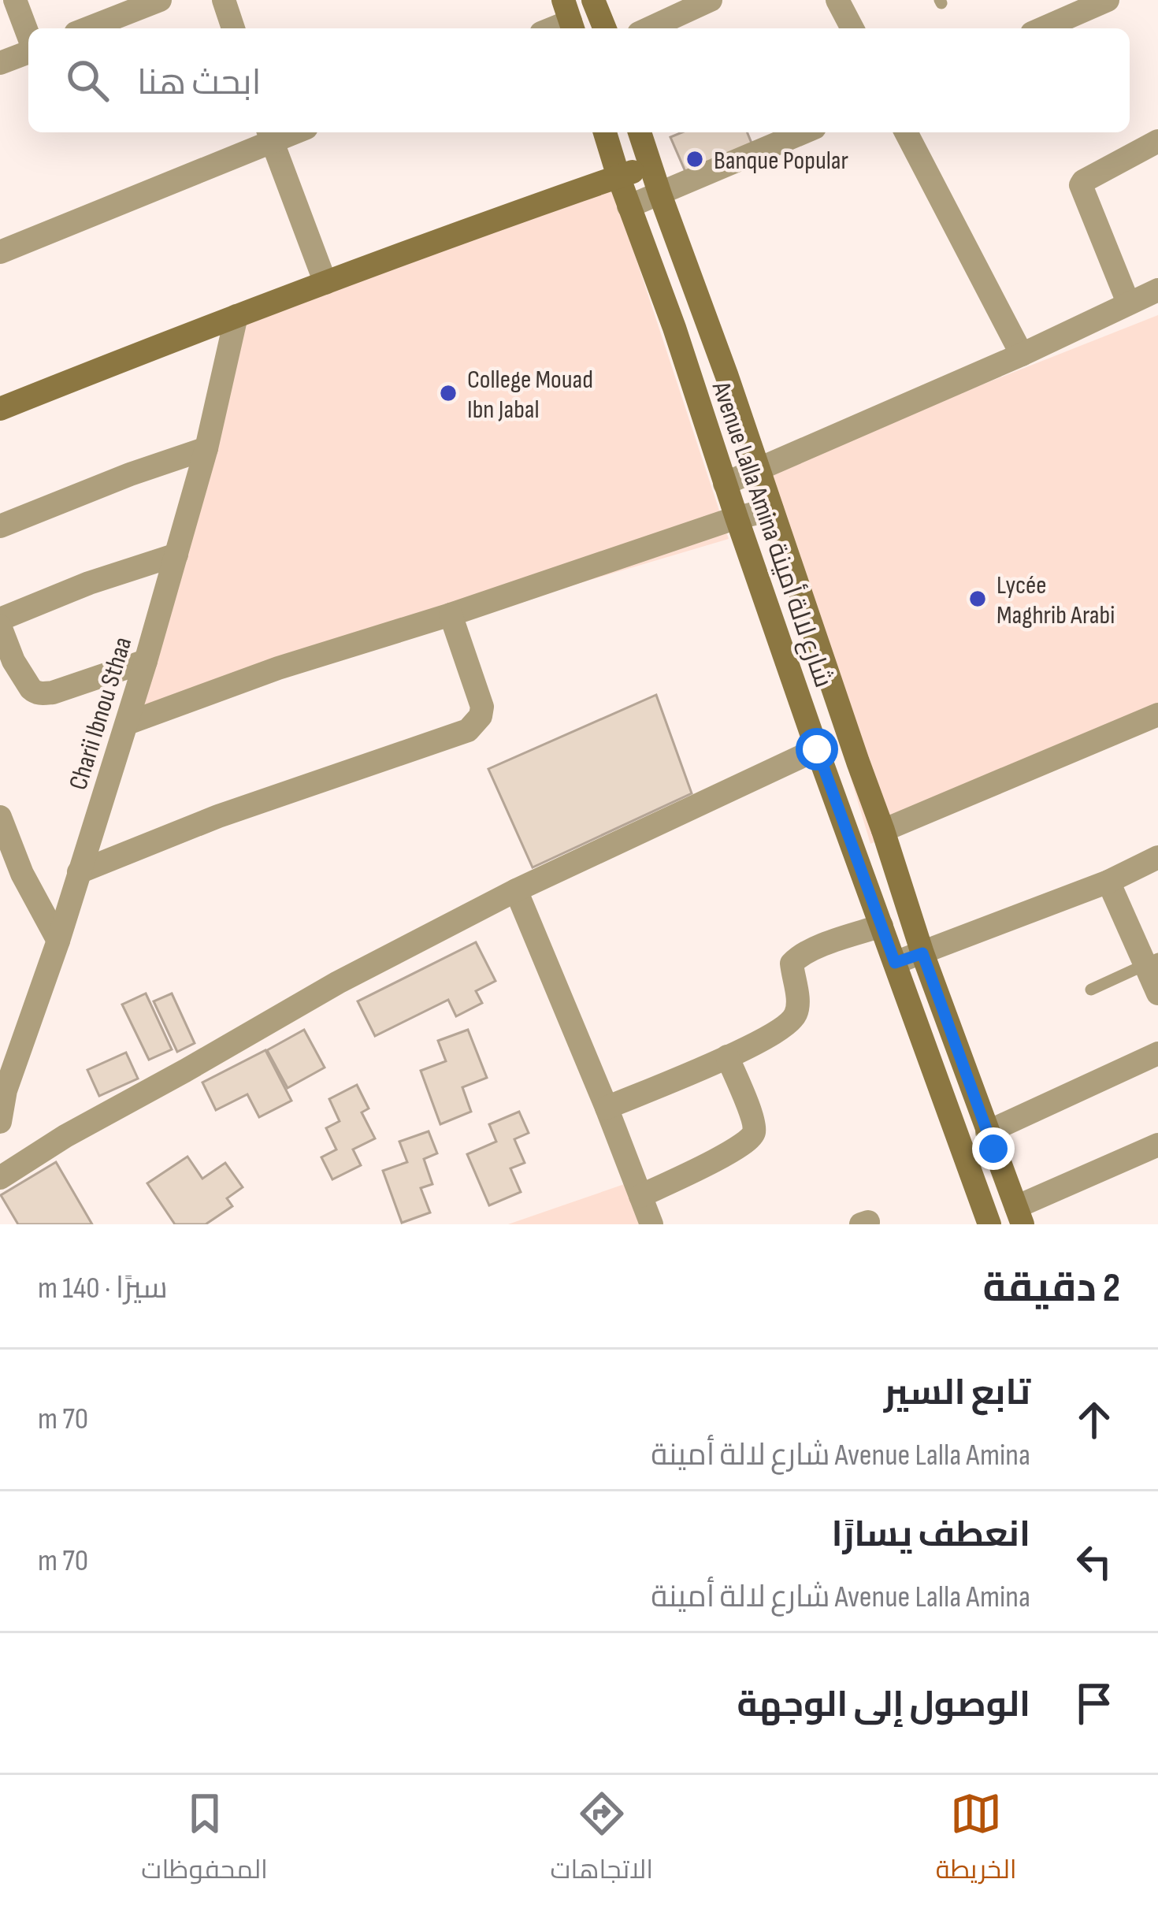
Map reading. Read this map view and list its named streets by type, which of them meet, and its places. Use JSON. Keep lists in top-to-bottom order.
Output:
{
  "streets": {
    "street": ["Avenue Lalla Amina شارع لالة أمينة", "Charii Ibnou Sthaa"]
  },
  "places": ["Banque Popular", "College Mouad Ibn Jabal", "Lycée Maghrib Arabi"],
  "page": {
    "search": "ابحث هنا",
    "heading": ["2 دقيقة", "سيرًا · 140 m"],
    "list": [
      ["تابع السير", "Avenue Lalla Amina شارع لالة أمينة", "70 m"],
      ["انعطف يسارًا", "Avenue Lalla Amina شارع لالة أمينة", "70 m"],
      "الوصول إلى الوجهة"
    ],
    "nav": ["الخريطة", "الاتجاهات", "المحفوظات"]
  }
}
